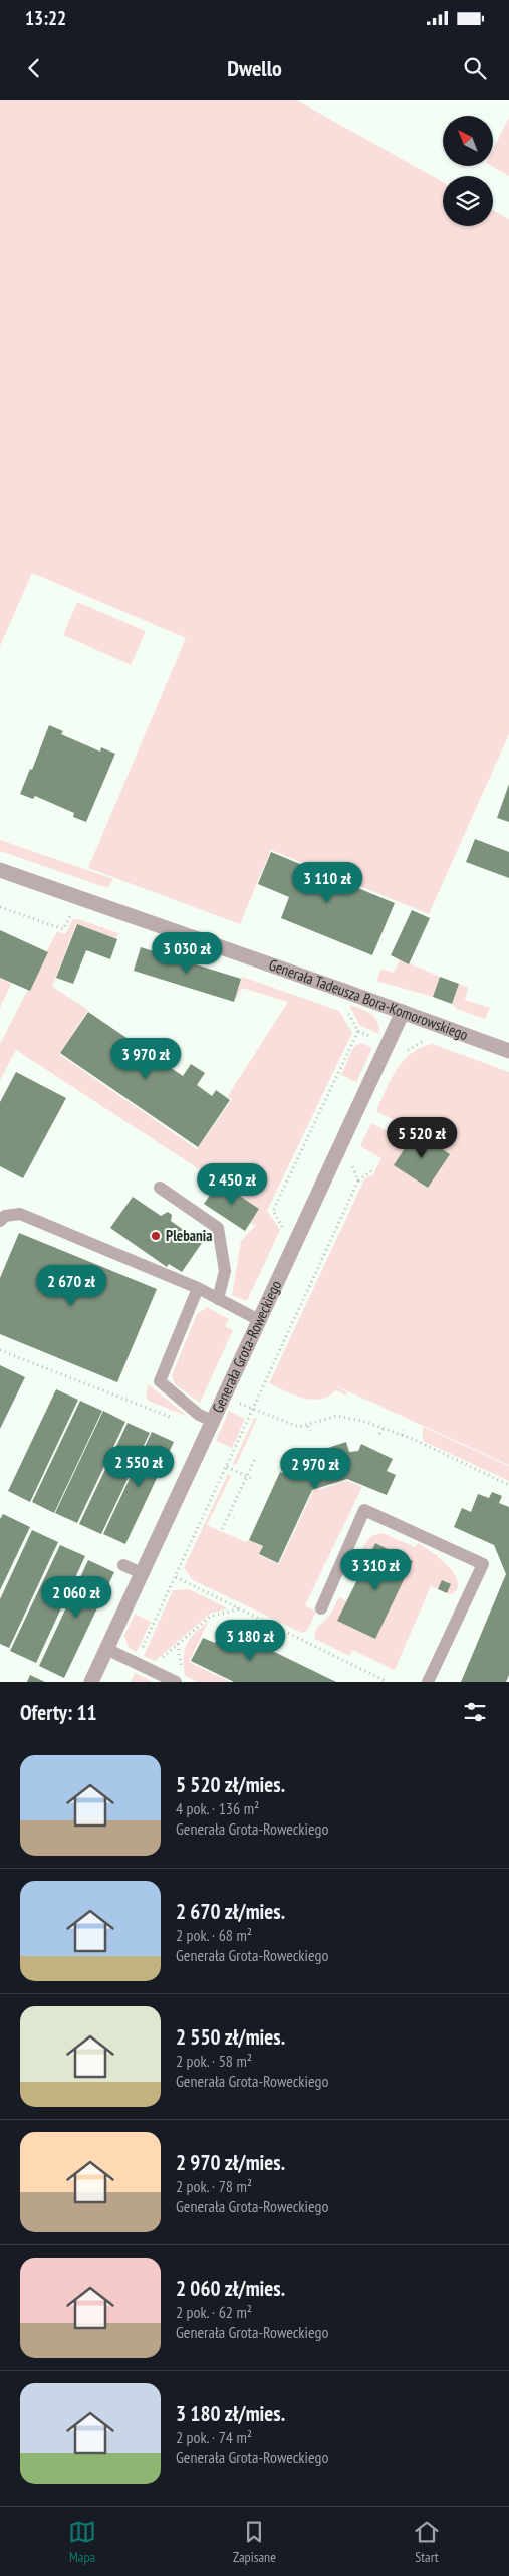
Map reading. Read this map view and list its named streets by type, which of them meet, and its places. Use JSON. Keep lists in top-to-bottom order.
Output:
{
  "streets": {
    "street": ["Generała Tadeusza Bora-Komorowskiego", "Generała Grota-Roweckiego"]
  },
  "crossings": [
    ["Generała Tadeusza Bora-Komorowskiego", "Generała Grota-Roweckiego"]
  ],
  "places": ["Plebania"],
  "north": "top left",
  "page": {
    "status": "13:22",
    "header": "Dwello",
    "price": [
      "3 110 zł",
      "3 030 zł",
      "3 970 zł",
      "5 520 zł",
      "2 450 zł",
      "2 670 zł",
      "2 550 zł",
      "2 970 zł",
      "3 310 zł",
      "2 060 zł",
      "3 180 zł"
    ],
    "heading": "Oferty: 11",
    "list": [
      {
        "name": "5 520 zł/mies.",
        "note": "4 pok. · 136 m² · Generała Grota-Roweckiego"
      },
      {
        "name": "2 670 zł/mies.",
        "note": "2 pok. · 68 m² · Generała Grota-Roweckiego"
      },
      {
        "name": "2 550 zł/mies.",
        "note": "2 pok. · 58 m² · Generała Grota-Roweckiego"
      },
      {
        "name": "2 970 zł/mies.",
        "note": "2 pok. · 78 m² · Generała Grota-Roweckiego"
      },
      {
        "name": "2 060 zł/mies.",
        "note": "2 pok. · 62 m² · Generała Grota-Roweckiego"
      },
      {
        "name": "3 180 zł/mies.",
        "note": "2 pok. · 74 m² · Generała Grota-Roweckiego"
      }
    ],
    "tabs": ["Mapa", "Zapisane", "Start"]
  }
}
